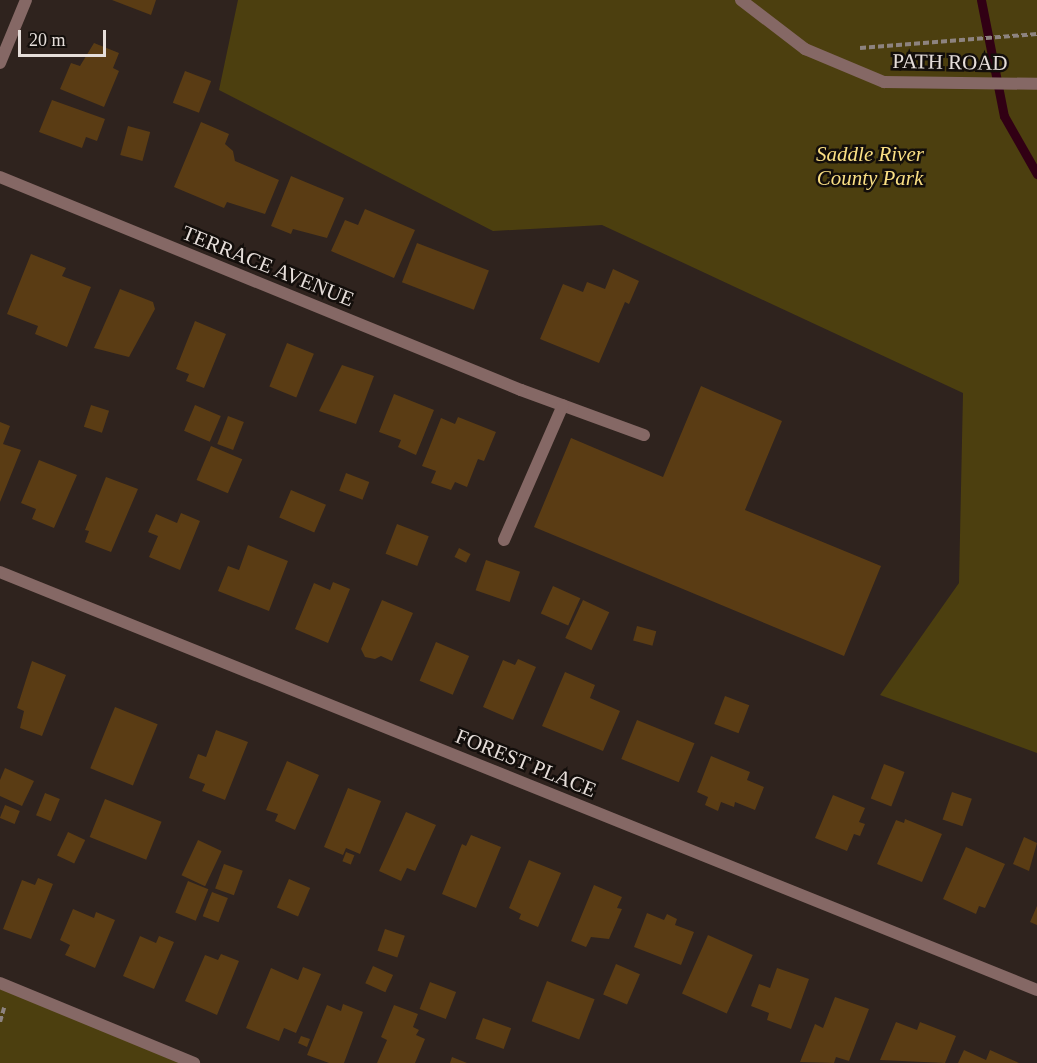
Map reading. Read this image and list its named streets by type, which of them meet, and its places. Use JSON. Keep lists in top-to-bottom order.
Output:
{
  "streets": {
    "street": ["PATH ROAD", "TERRACE AVENUE", "FOREST PLACE"]
  },
  "parks": ["Saddle River County Park"],
  "scale_bar": "20 m"
}
